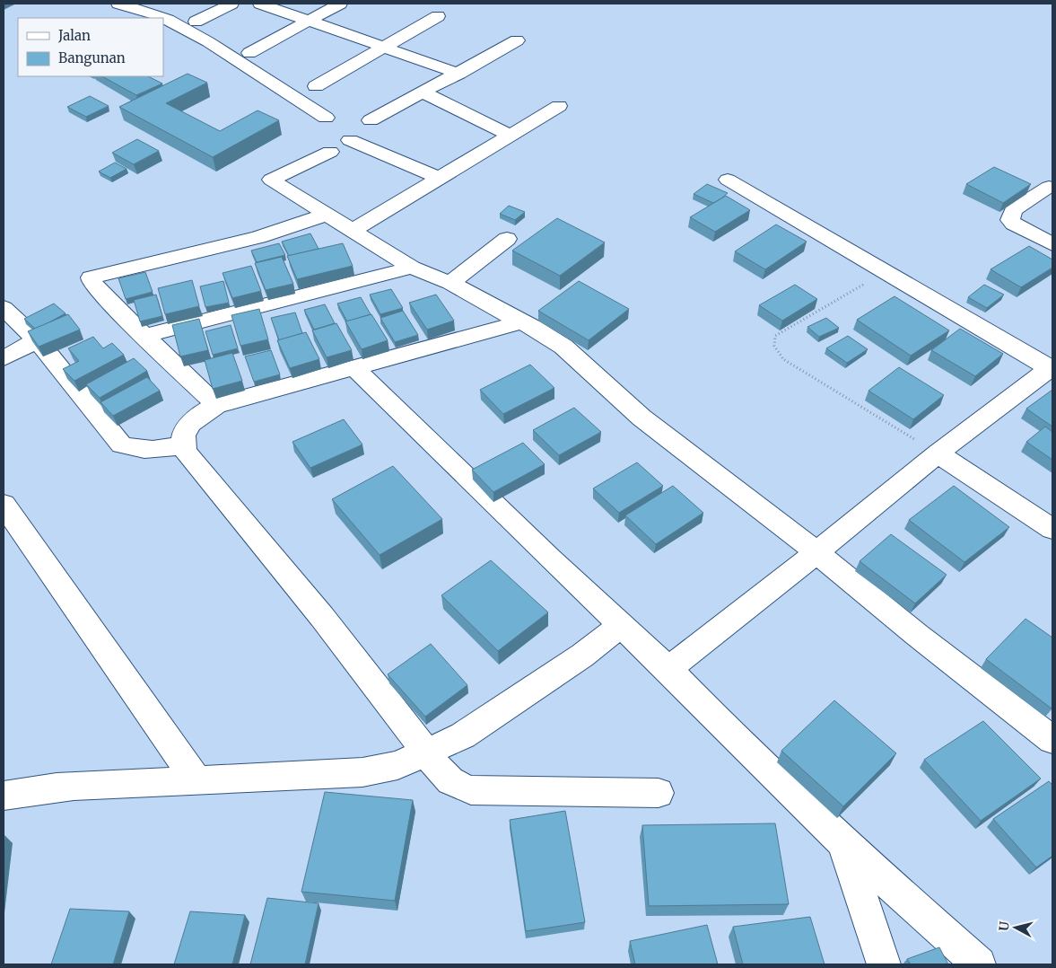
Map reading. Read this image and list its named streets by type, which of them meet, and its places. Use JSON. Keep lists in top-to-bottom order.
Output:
{
  "legend": ["Jalan", "Bangunan"],
  "north": "left"
}
